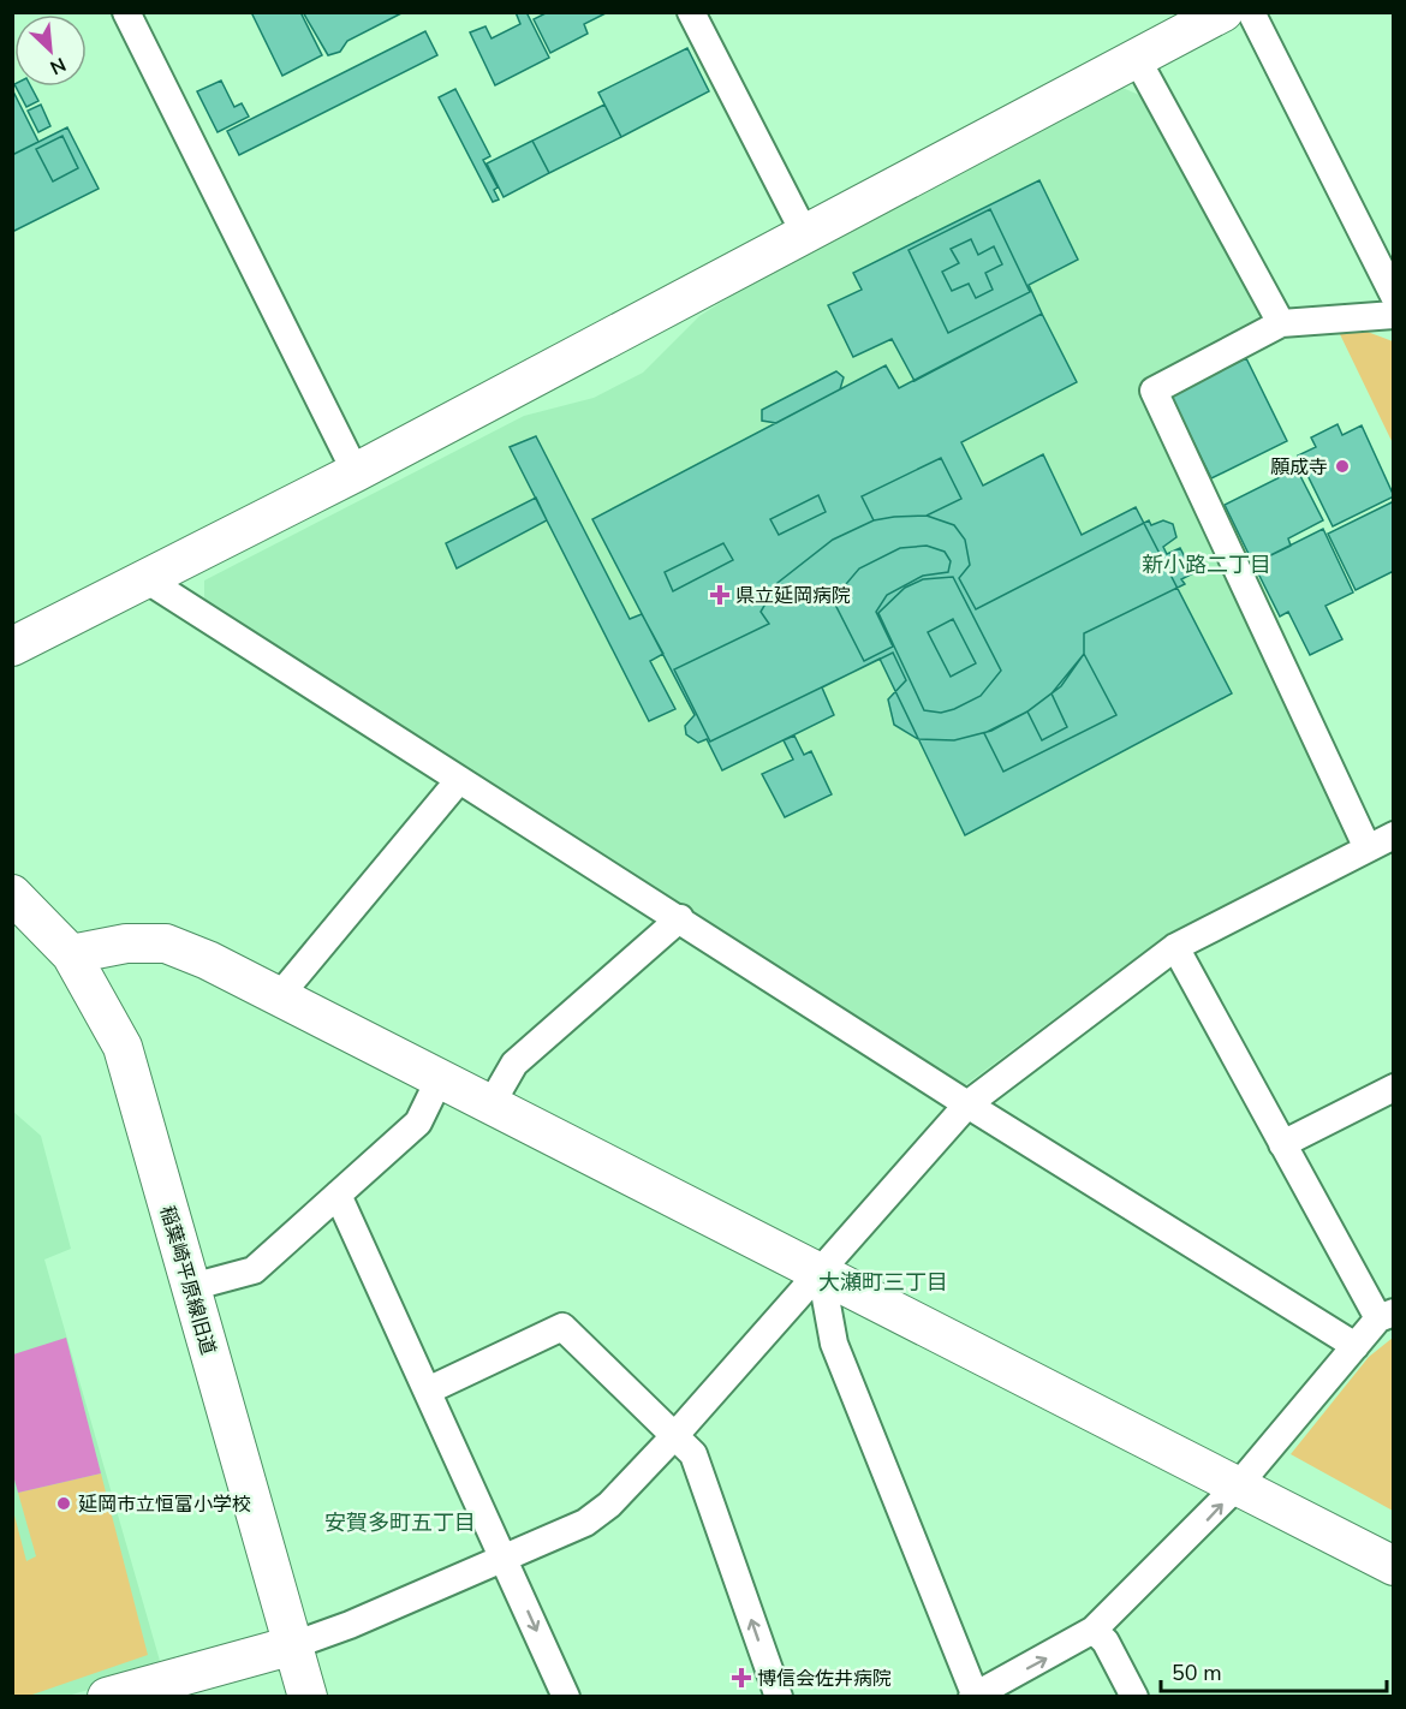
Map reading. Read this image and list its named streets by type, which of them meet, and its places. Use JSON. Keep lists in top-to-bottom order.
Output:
{
  "streets": {
    "street": ["稲葉崎平原線旧道"]
  },
  "districts": ["新小路二丁目", "大瀬町三丁目", "安賀多町五丁目"],
  "places": {
    "other": ["願成寺", "延岡市立恒富小学校"],
    "health": ["県立延岡病院", "博信会佐井病院"]
  },
  "scale_bar": "50 m",
  "north": "bottom right"
}
